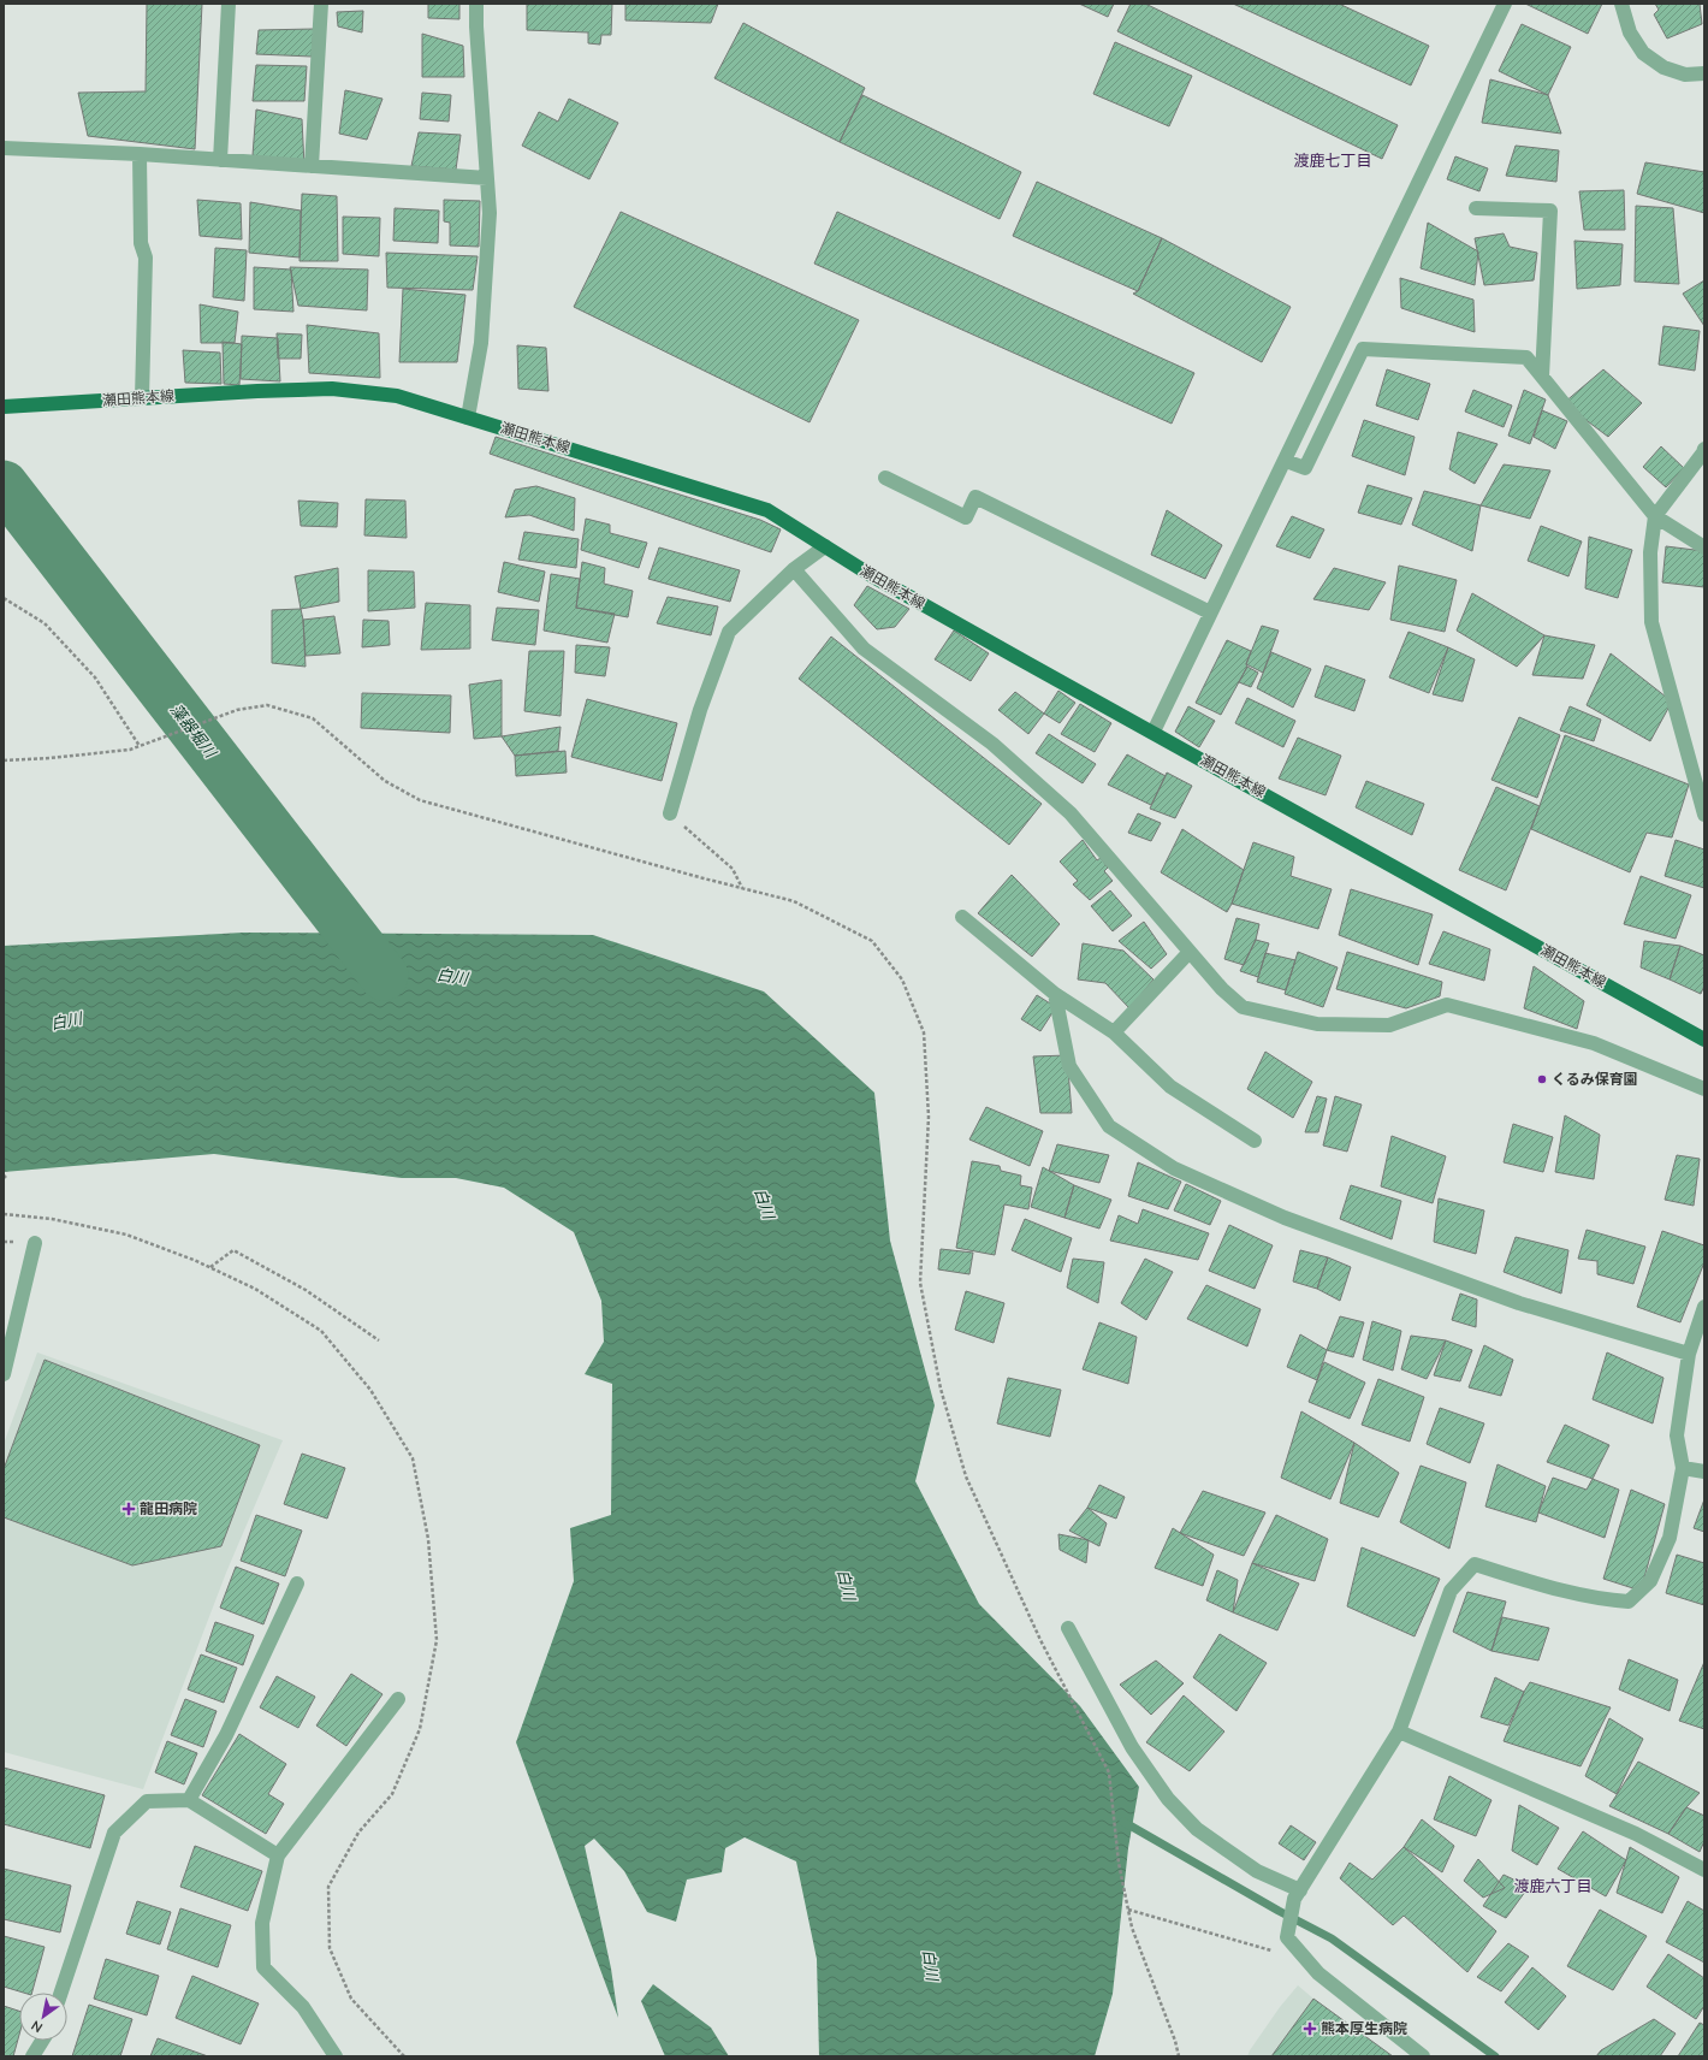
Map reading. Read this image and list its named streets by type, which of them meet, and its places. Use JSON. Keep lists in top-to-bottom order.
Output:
{
  "streets": {
    "main road": ["瀬田熊本線"]
  },
  "districts": ["渡鹿七丁目", "渡鹿六丁目"],
  "water": ["藻器堀川", "白川"],
  "places": {
    "other": ["くるみ保育園"],
    "health": ["龍田病院", "熊本厚生病院"]
  },
  "north": "bottom left"
}
